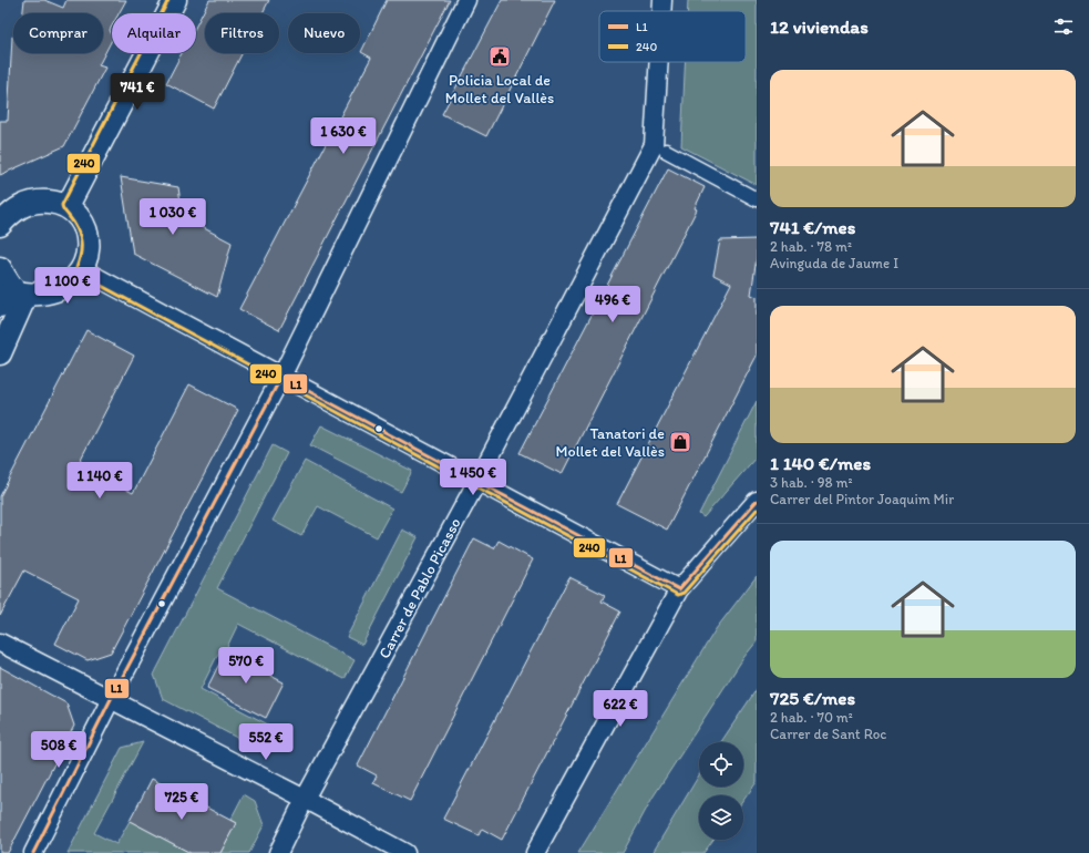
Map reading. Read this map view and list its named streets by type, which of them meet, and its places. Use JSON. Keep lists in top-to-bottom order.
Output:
{
  "streets": {
    "street": ["Carrer de Pablo Picasso"]
  },
  "places": {
    "public building": ["Policia Local de Mollet del Vallès"],
    "shop": ["Tanatori de Mollet del Vallès"]
  },
  "lines": ["transit line 240", "transit line L1"],
  "legend": ["L1", "240"],
  "page": {
    "heading": "12 viviendas",
    "chip": [
      "Comprar",
      "Alquilar",
      "Filtros",
      "Nuevo"
    ],
    "list": [
      {
        "name": "741 €/mes",
        "note": "2 hab. · 78 m² · Avinguda de Jaume I"
      },
      {
        "name": "1 140 €/mes",
        "note": "3 hab. · 98 m² · Carrer del Pintor Joaquim Mir"
      },
      {
        "name": "725 €/mes",
        "note": "2 hab. · 70 m² · Carrer de Sant Roc"
      }
    ],
    "price": [
      "741 €",
      "1 630 €",
      "1 030 €",
      "1 100 €",
      "496 €",
      "1 450 €",
      "1 140 €",
      "570 €",
      "622 €",
      "552 €",
      "508 €",
      "725 €"
    ]
  }
}
